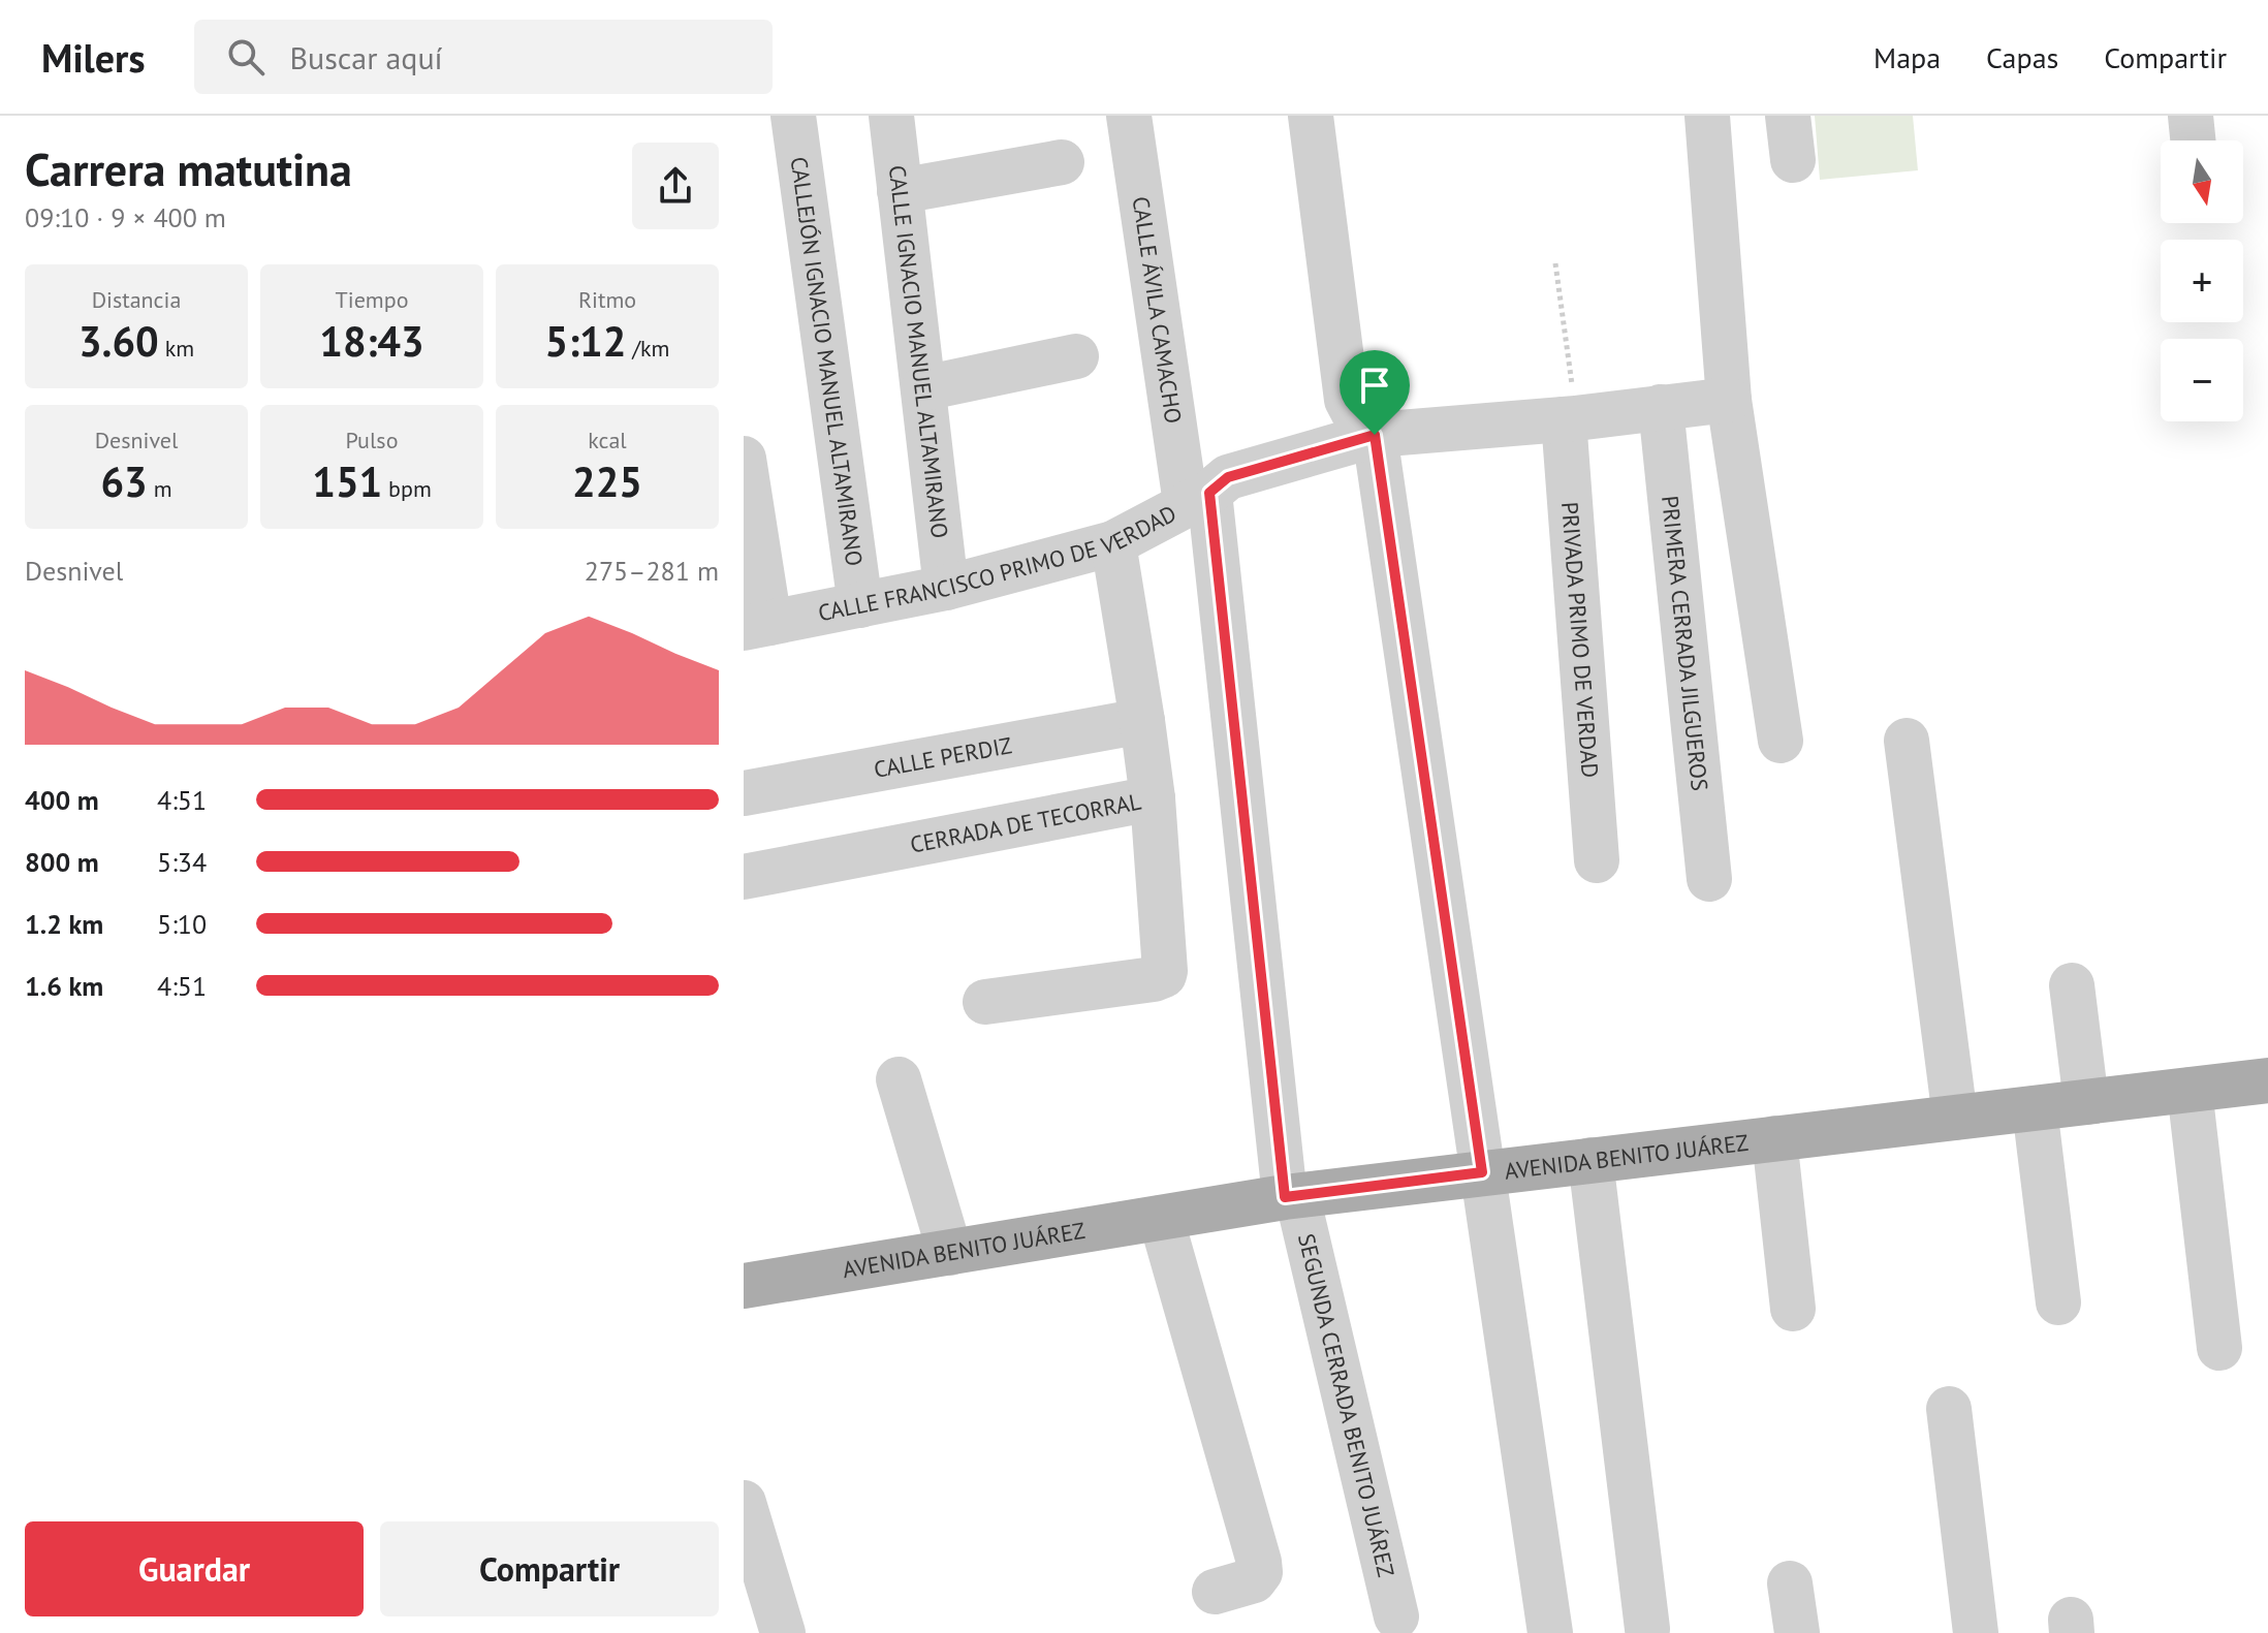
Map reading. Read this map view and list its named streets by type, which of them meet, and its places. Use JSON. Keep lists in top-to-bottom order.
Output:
{
  "streets": {
    "main road": ["AVENIDA BENITO JUÁREZ"],
    "street": [
      "CALLE ÁVILA CAMACHO",
      "CALLE IGNACIO MANUEL ALTAMIRANO",
      "CALLEJÓN IGNACIO MANUEL ALTAMIRANO",
      "CALLE FRANCISCO PRIMO DE VERDAD",
      "PRIVADA PRIMO DE VERDAD",
      "PRIMERA CERRADA JILGUEROS",
      "CALLE PERDIZ",
      "CERRADA DE TECORRAL",
      "SEGUNDA CERRADA BENITO JUÁREZ"
    ]
  },
  "crossings": [
    ["CALLE ÁVILA CAMACHO", "CALLE FRANCISCO PRIMO DE VERDAD"],
    ["CALLE ÁVILA CAMACHO", "AVENIDA BENITO JUÁREZ"],
    ["CALLE ÁVILA CAMACHO", "SEGUNDA CERRADA BENITO JUÁREZ"],
    ["CALLE IGNACIO MANUEL ALTAMIRANO", "CALLE FRANCISCO PRIMO DE VERDAD"],
    ["CALLEJÓN IGNACIO MANUEL ALTAMIRANO", "CALLE FRANCISCO PRIMO DE VERDAD"],
    ["CALLE FRANCISCO PRIMO DE VERDAD", "PRIVADA PRIMO DE VERDAD"],
    ["CALLE FRANCISCO PRIMO DE VERDAD", "PRIMERA CERRADA JILGUEROS"],
    ["CALLE FRANCISCO PRIMO DE VERDAD", "CERRADA DE TECORRAL"],
    ["CALLE PERDIZ", "CERRADA DE TECORRAL"],
    ["AVENIDA BENITO JUÁREZ", "SEGUNDA CERRADA BENITO JUÁREZ"]
  ],
  "north": "bottom",
  "page": {
    "header": "Milers",
    "search": "Buscar aquí",
    "nav": ["Mapa", "Capas", "Compartir"],
    "heading": ["Carrera matutina", "09:10 · 9 × 400 m"],
    "map_buttons": ["+", "−"],
    "stats": [
      ["Distancia", "3.60 km"],
      ["Tiempo", "18:43"],
      ["Ritmo", "5:12 /km"],
      ["Desnivel", "63 m"],
      ["Pulso", "151 bpm"],
      ["kcal", "225"]
    ],
    "chart": ["Desnivel", "275–281 m"],
    "list": [
      {
        "name": "400 m",
        "note": "4:51"
      },
      {
        "name": "800 m",
        "note": "5:34"
      },
      {
        "name": "1.2 km",
        "note": "5:10"
      },
      {
        "name": "1.6 km",
        "note": "4:51"
      }
    ],
    "buttons": ["Guardar", "Compartir"]
  }
}
